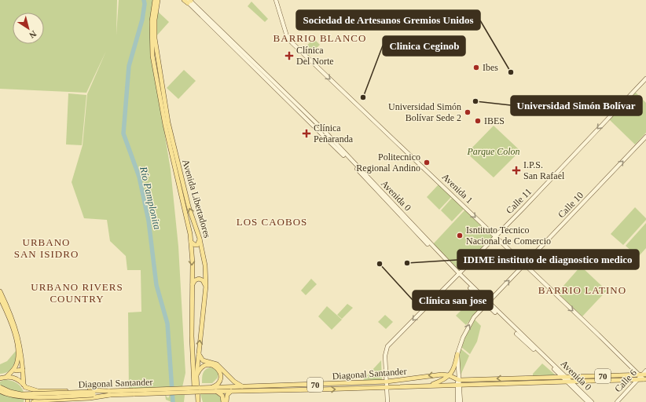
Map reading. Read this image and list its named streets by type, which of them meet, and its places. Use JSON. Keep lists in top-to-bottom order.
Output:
{
  "streets": {
    "main road": ["Avenida Libertadores", "Diagonal Santander", "70"],
    "street": [
      "Avenida 1",
      "Avenida 0",
      "Calle 11",
      "Calle 10",
      "Calle 6"
    ]
  },
  "crossings": [
    ["Avenida 1", "Calle 11"],
    ["Avenida 1", "Calle 10"],
    ["Avenida 1", "Diagonal Santander"],
    ["Avenida 1", "Calle 6"],
    ["Avenida 0", "Calle 11"],
    ["Avenida 0", "Calle 10"],
    ["Avenida 0", "Diagonal Santander"],
    ["Calle 11", "Diagonal Santander"],
    ["Calle 10", "Diagonal Santander"],
    ["Diagonal Santander", "Calle 6"]
  ],
  "one_way": ["Avenida 1", "Calle 11", "Calle 10"],
  "districts": [
    "BARRIO BLANCO",
    "LOS CAOBOS",
    "URBANO SAN ISIDRO",
    "URBANO RIVERS COUNTRY",
    "BARRIO LATINO"
  ],
  "water": ["Río Pamplonita"],
  "parks": ["Parque Colon"],
  "places": {
    "health": ["Clínica Del Norte", "Clínica Peñaranda", "I.P.S. San Rafael"],
    "other": [
      "Ibes",
      "Sociedad de Artesanos Gremios Unidos",
      "Clinica Ceginob",
      "Universidad Simón Bolívar",
      "Universidad Simón Bolívar Sede 2",
      "IBES",
      "Politecnico Regional Andino",
      "Isntituto Tecnico Nacional de Comercio",
      "IDIME instituto de diagnostico medico",
      "Clínica san jose"
    ]
  },
  "north": "bottom right"
}
